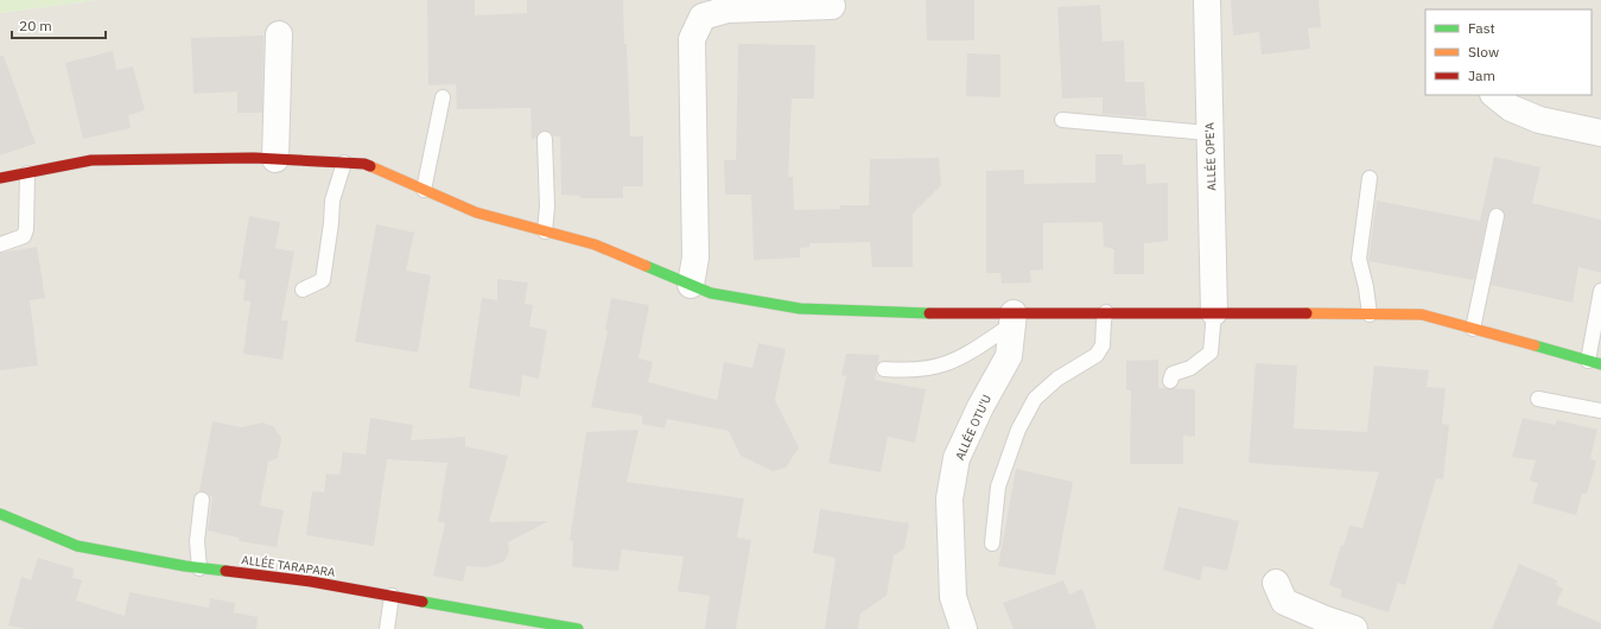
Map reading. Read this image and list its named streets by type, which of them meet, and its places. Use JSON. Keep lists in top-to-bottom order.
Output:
{
  "streets": {
    "main road": ["ALLÉE TARAPARA"],
    "street": ["ALLÉE OPE'A", "ALLÉE OTU'U"]
  },
  "legend": ["Fast", "Slow", "Jam"],
  "scale_bar": "20 m"
}
